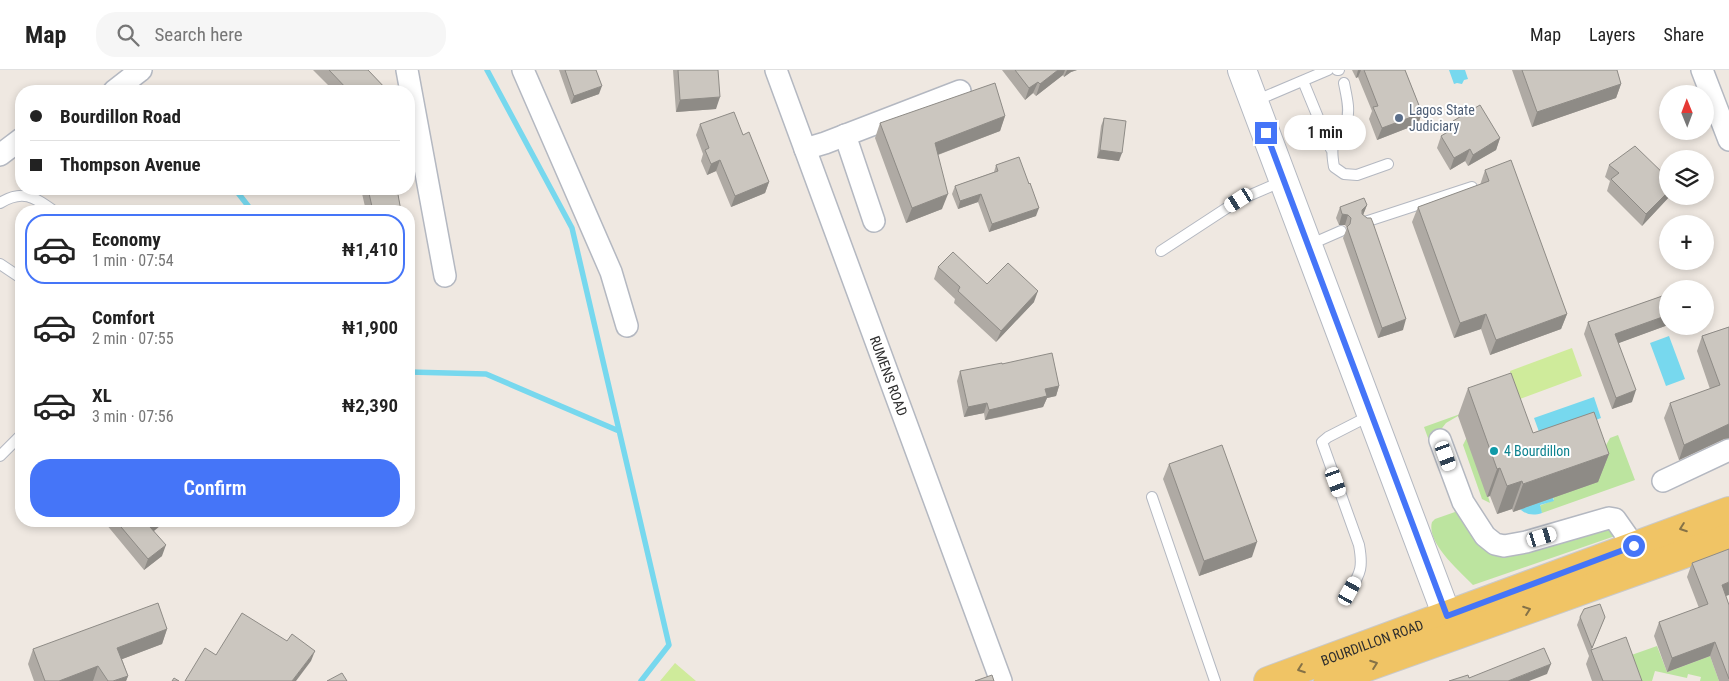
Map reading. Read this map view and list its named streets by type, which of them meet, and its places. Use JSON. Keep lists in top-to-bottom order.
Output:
{
  "streets": {
    "main road": ["BOURDILLON ROAD"],
    "street": ["RUMENS ROAD"]
  },
  "places": ["Lagos State Judiciary", "4 Bourdillon"],
  "north": "top",
  "page": {
    "header": "Map",
    "search": "Search here",
    "nav": ["Map", "Layers", "Share"],
    "map_buttons": ["+", "−"],
    "banner": ["Bourdillon Road", "Thompson Avenue"],
    "bubble": "1 min",
    "list": [
      {
        "name": "Economy",
        "note": "1 min · 07:54",
        "value": "₦1,410"
      },
      {
        "name": "Comfort",
        "note": "2 min · 07:55",
        "value": "₦1,900"
      },
      {
        "name": "XL",
        "note": "3 min · 07:56",
        "value": "₦2,390"
      }
    ],
    "buttons": "Confirm"
  }
}
